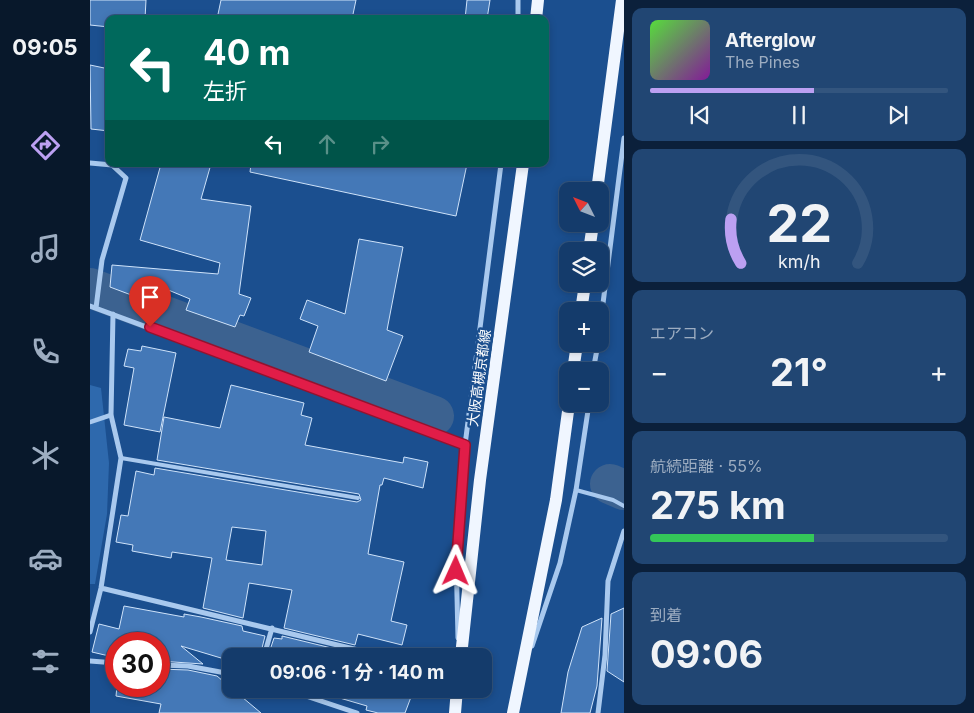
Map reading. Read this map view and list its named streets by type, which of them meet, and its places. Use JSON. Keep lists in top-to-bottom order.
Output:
{
  "streets": {
    "main road": ["大阪高槻京都線"]
  },
  "north": "top left",
  "page": {
    "tabs": "09:05",
    "turn": ["40 m", "左折"],
    "song": ["Afterglow", "The Pines"],
    "map_buttons": ["+", "−"],
    "tile": [
      "エアコン",
      ["航続距離 · 55%", "275 km"],
      ["到着", "09:06"]
    ],
    "heat": ["−", "21°", "+"],
    "limit": "30",
    "trip": "09:06 · 1 分 · 140 m",
    "gauge": ["22", "km/h"]
  }
}
